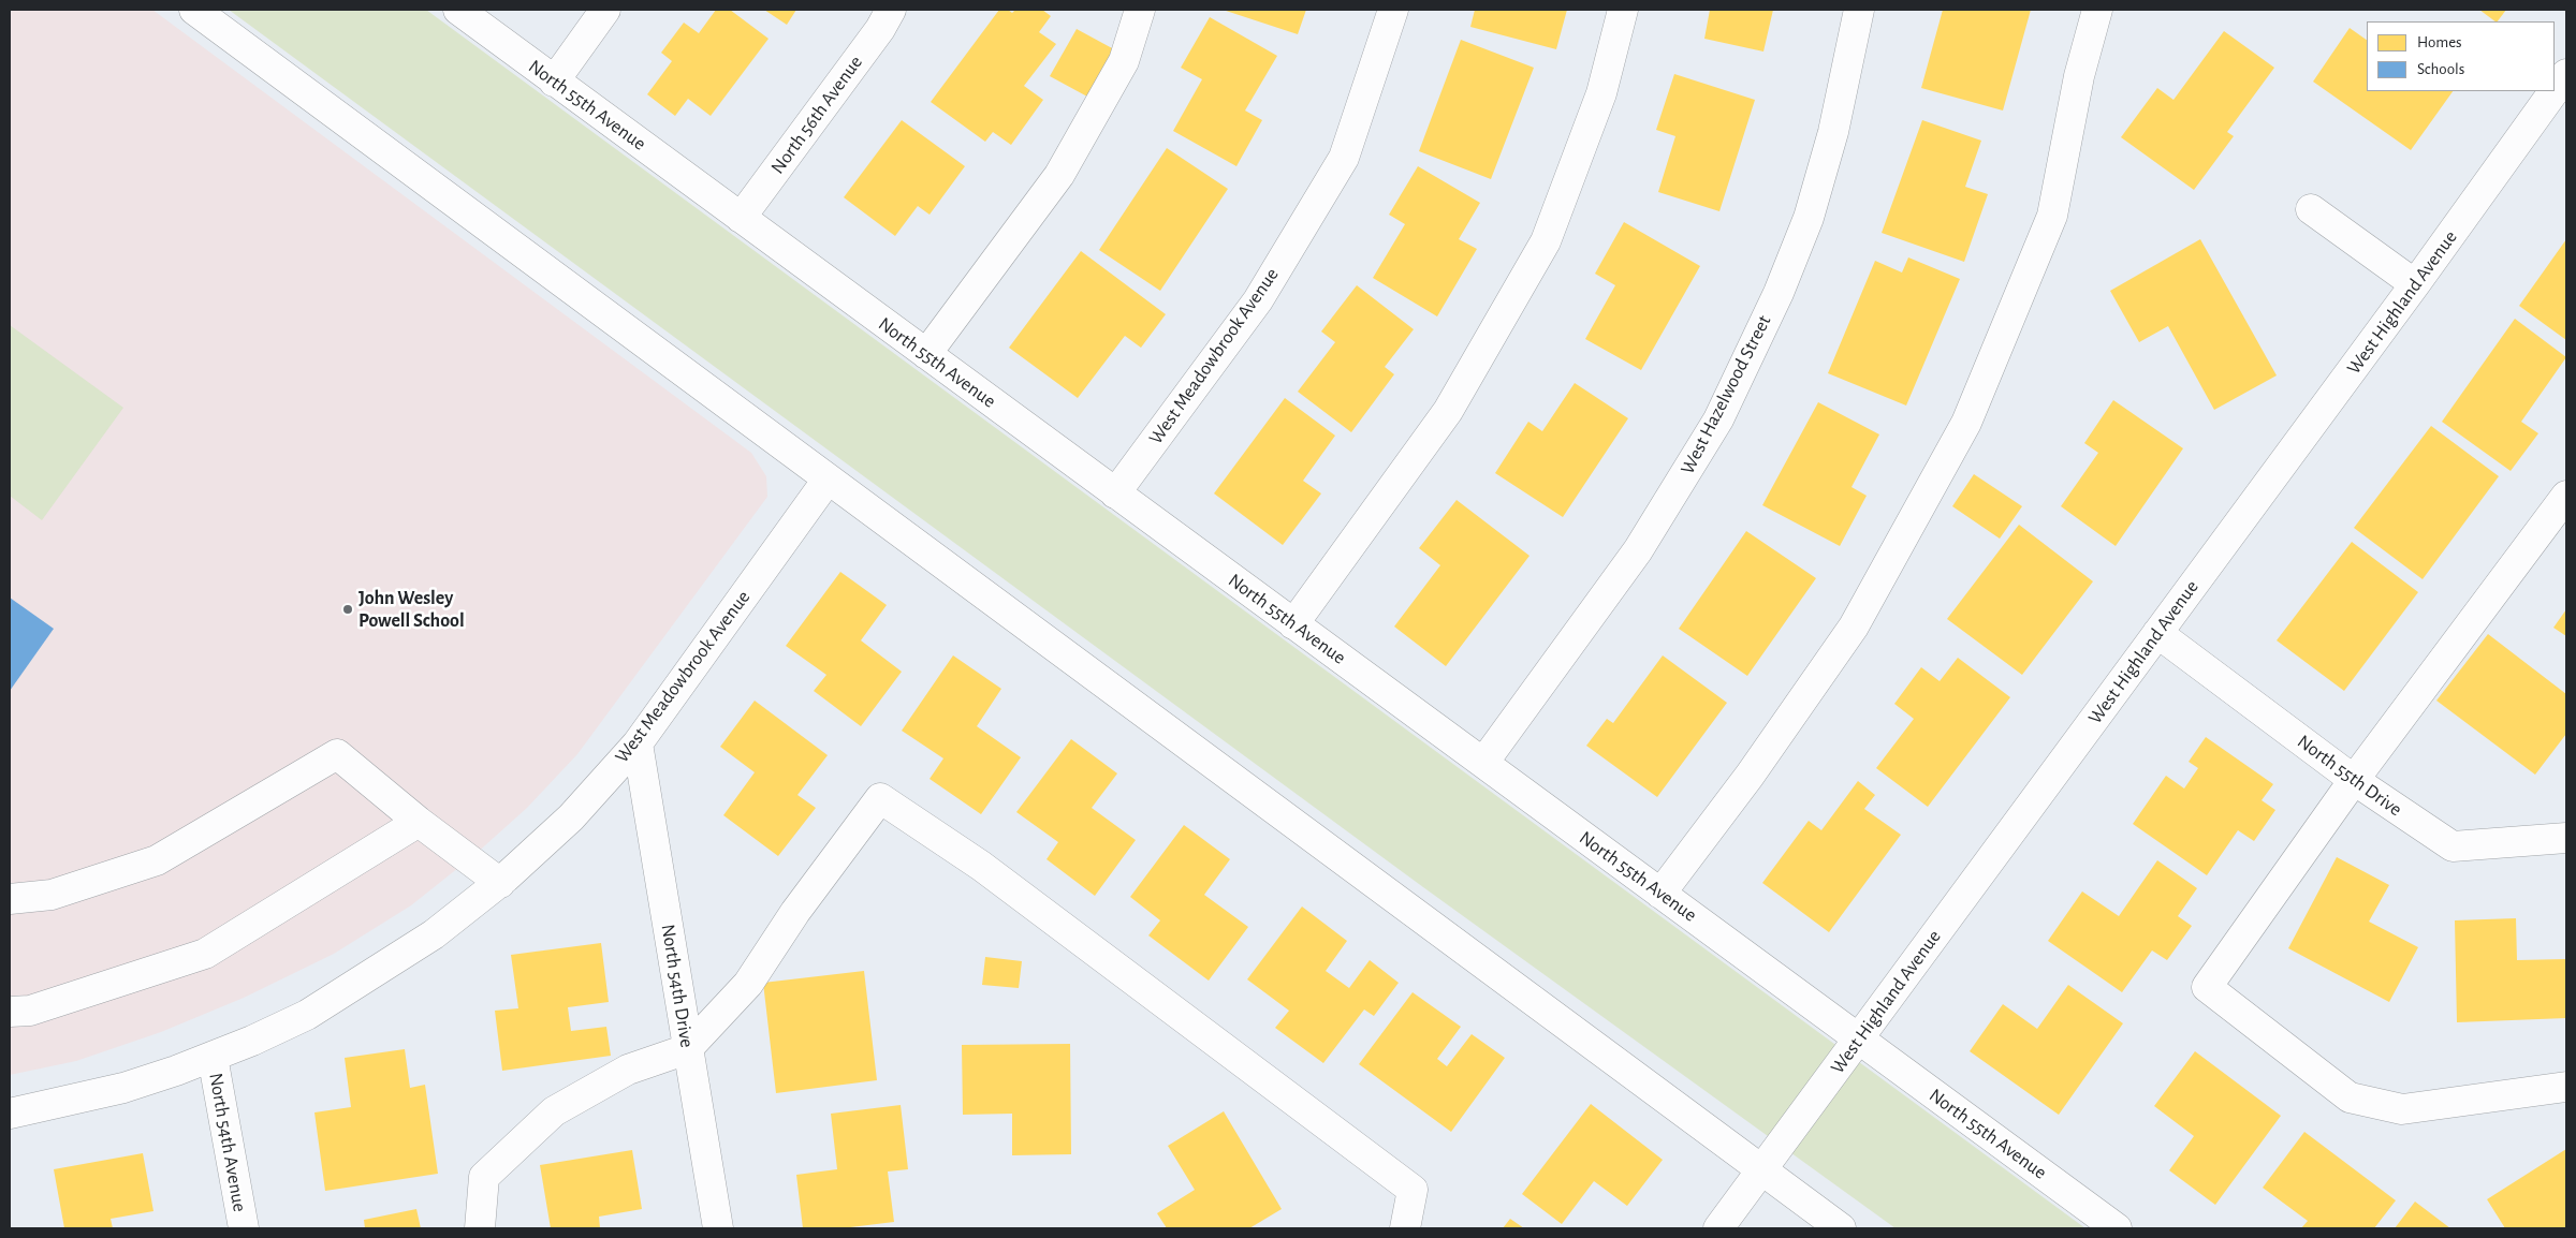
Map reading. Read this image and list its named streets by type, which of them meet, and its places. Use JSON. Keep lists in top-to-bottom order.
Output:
{
  "streets": {
    "street": [
      "North 55th Avenue",
      "North 56th Avenue",
      "West Highland Avenue",
      "West Meadowbrook Avenue",
      "West Hazelwood Street",
      "North 55th Drive",
      "North 54th Drive",
      "North 54th Avenue"
    ]
  },
  "crossings": [
    ["North 55th Avenue", "North 56th Avenue"],
    ["North 55th Avenue", "West Highland Avenue"],
    ["North 55th Avenue", "West Meadowbrook Avenue"],
    ["North 55th Avenue", "West Hazelwood Street"],
    ["West Highland Avenue", "North 55th Drive"],
    ["West Meadowbrook Avenue", "North 54th Drive"],
    ["West Meadowbrook Avenue", "North 54th Avenue"]
  ],
  "places": ["John Wesley Powell School"],
  "legend": ["Homes", "Schools"]
}
